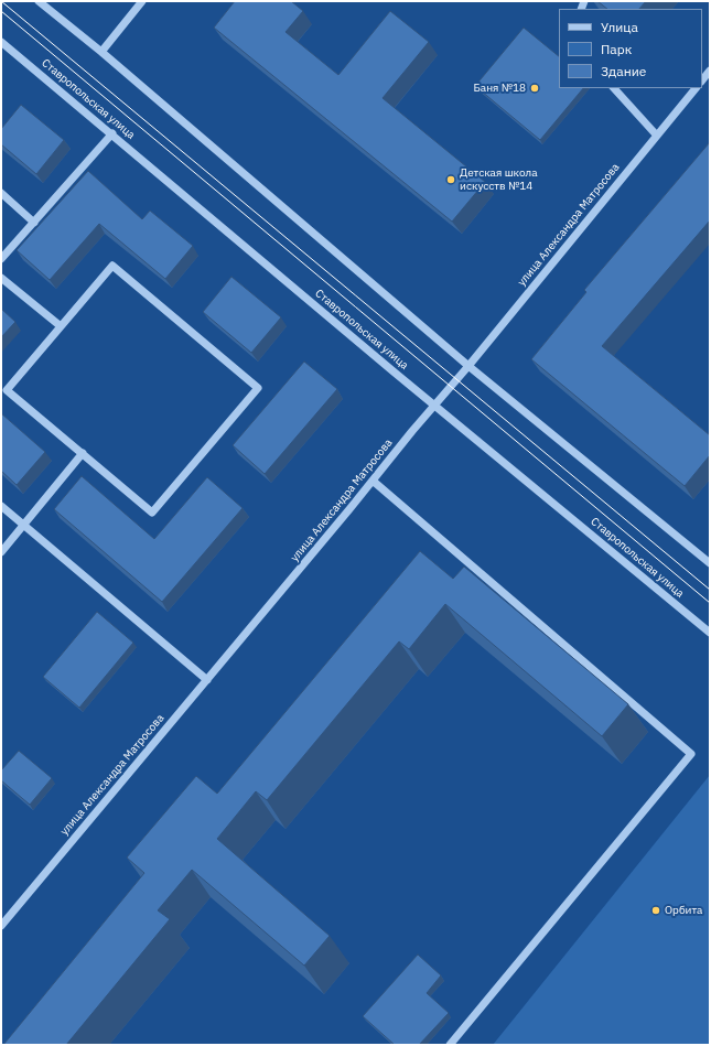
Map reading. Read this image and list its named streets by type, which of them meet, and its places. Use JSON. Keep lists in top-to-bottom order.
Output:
{
  "streets": {
    "street": ["Ставропольская улица", "улица Александра Матросова"]
  },
  "crossings": [
    ["Ставропольская улица", "улица Александра Матросова"]
  ],
  "places": ["Баня №18", "Детская школа искусств №14", "Орбита"],
  "legend": ["Улица", "Парк", "Здание"]
}
